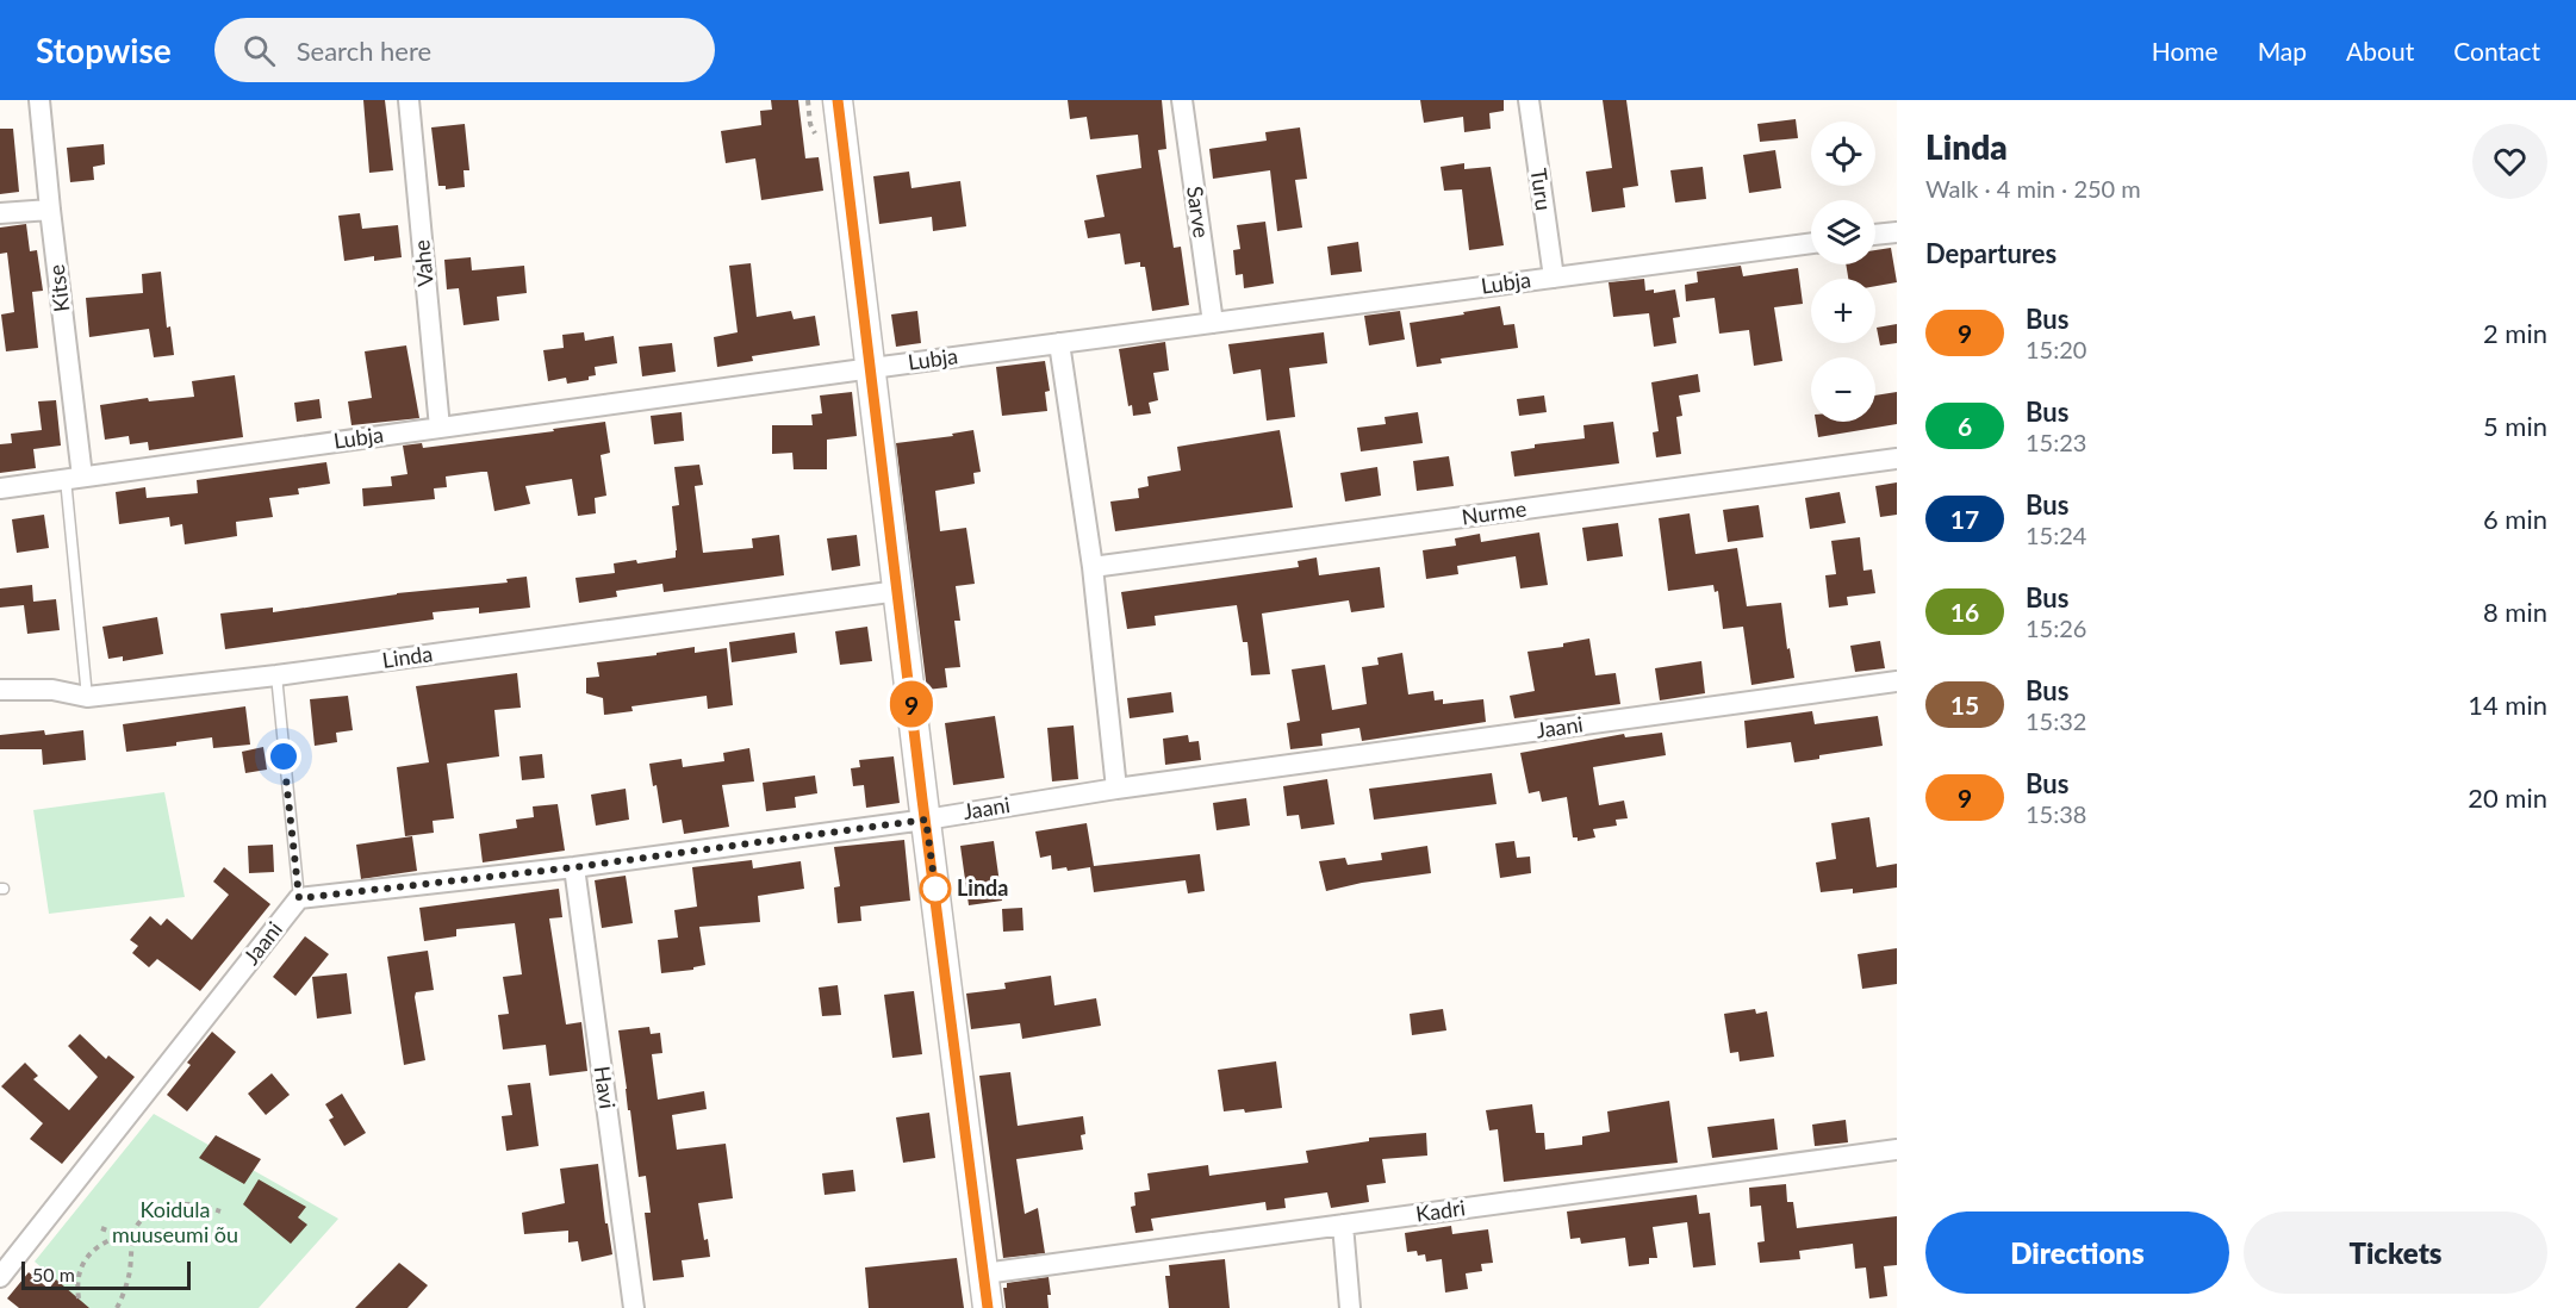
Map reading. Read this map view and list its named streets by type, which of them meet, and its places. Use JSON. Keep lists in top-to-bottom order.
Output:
{
  "streets": {
    "street": [
      "Turu",
      "Sarve",
      "Vahe",
      "Lubja",
      "Kitse",
      "Nurme",
      "Linda",
      "Jaani",
      "Havi",
      "Kadri"
    ]
  },
  "crossings": [
    ["Turu", "Lubja"],
    ["Sarve", "Lubja"],
    ["Vahe", "Lubja"],
    ["Lubja", "Kitse"],
    ["Jaani", "Havi"]
  ],
  "parks": ["Koidula muuseumi õu"],
  "places": ["Linda"],
  "lines": ["bus line 9"],
  "scale_bar": "50 m",
  "page": {
    "header": "Stopwise",
    "search": "Search here",
    "nav": [
      "Home",
      "Map",
      "About",
      "Contact"
    ],
    "on_map": "9",
    "heading": [
      ["Linda", "Walk · 4 min · 250 m"],
      "Departures"
    ],
    "map_buttons": ["+", "−"],
    "list": [
      {
        "mark": "9",
        "name": "Bus",
        "note": "15:20",
        "value": "2 min"
      },
      {
        "mark": "6",
        "name": "Bus",
        "note": "15:23",
        "value": "5 min"
      },
      {
        "mark": "17",
        "name": "Bus",
        "note": "15:24",
        "value": "6 min"
      },
      {
        "mark": "16",
        "name": "Bus",
        "note": "15:26",
        "value": "8 min"
      },
      {
        "mark": "15",
        "name": "Bus",
        "note": "15:32",
        "value": "14 min"
      },
      {
        "mark": "9",
        "name": "Bus",
        "note": "15:38",
        "value": "20 min"
      }
    ],
    "buttons": ["Directions", "Tickets"],
    "scale": "50 m"
  }
}
